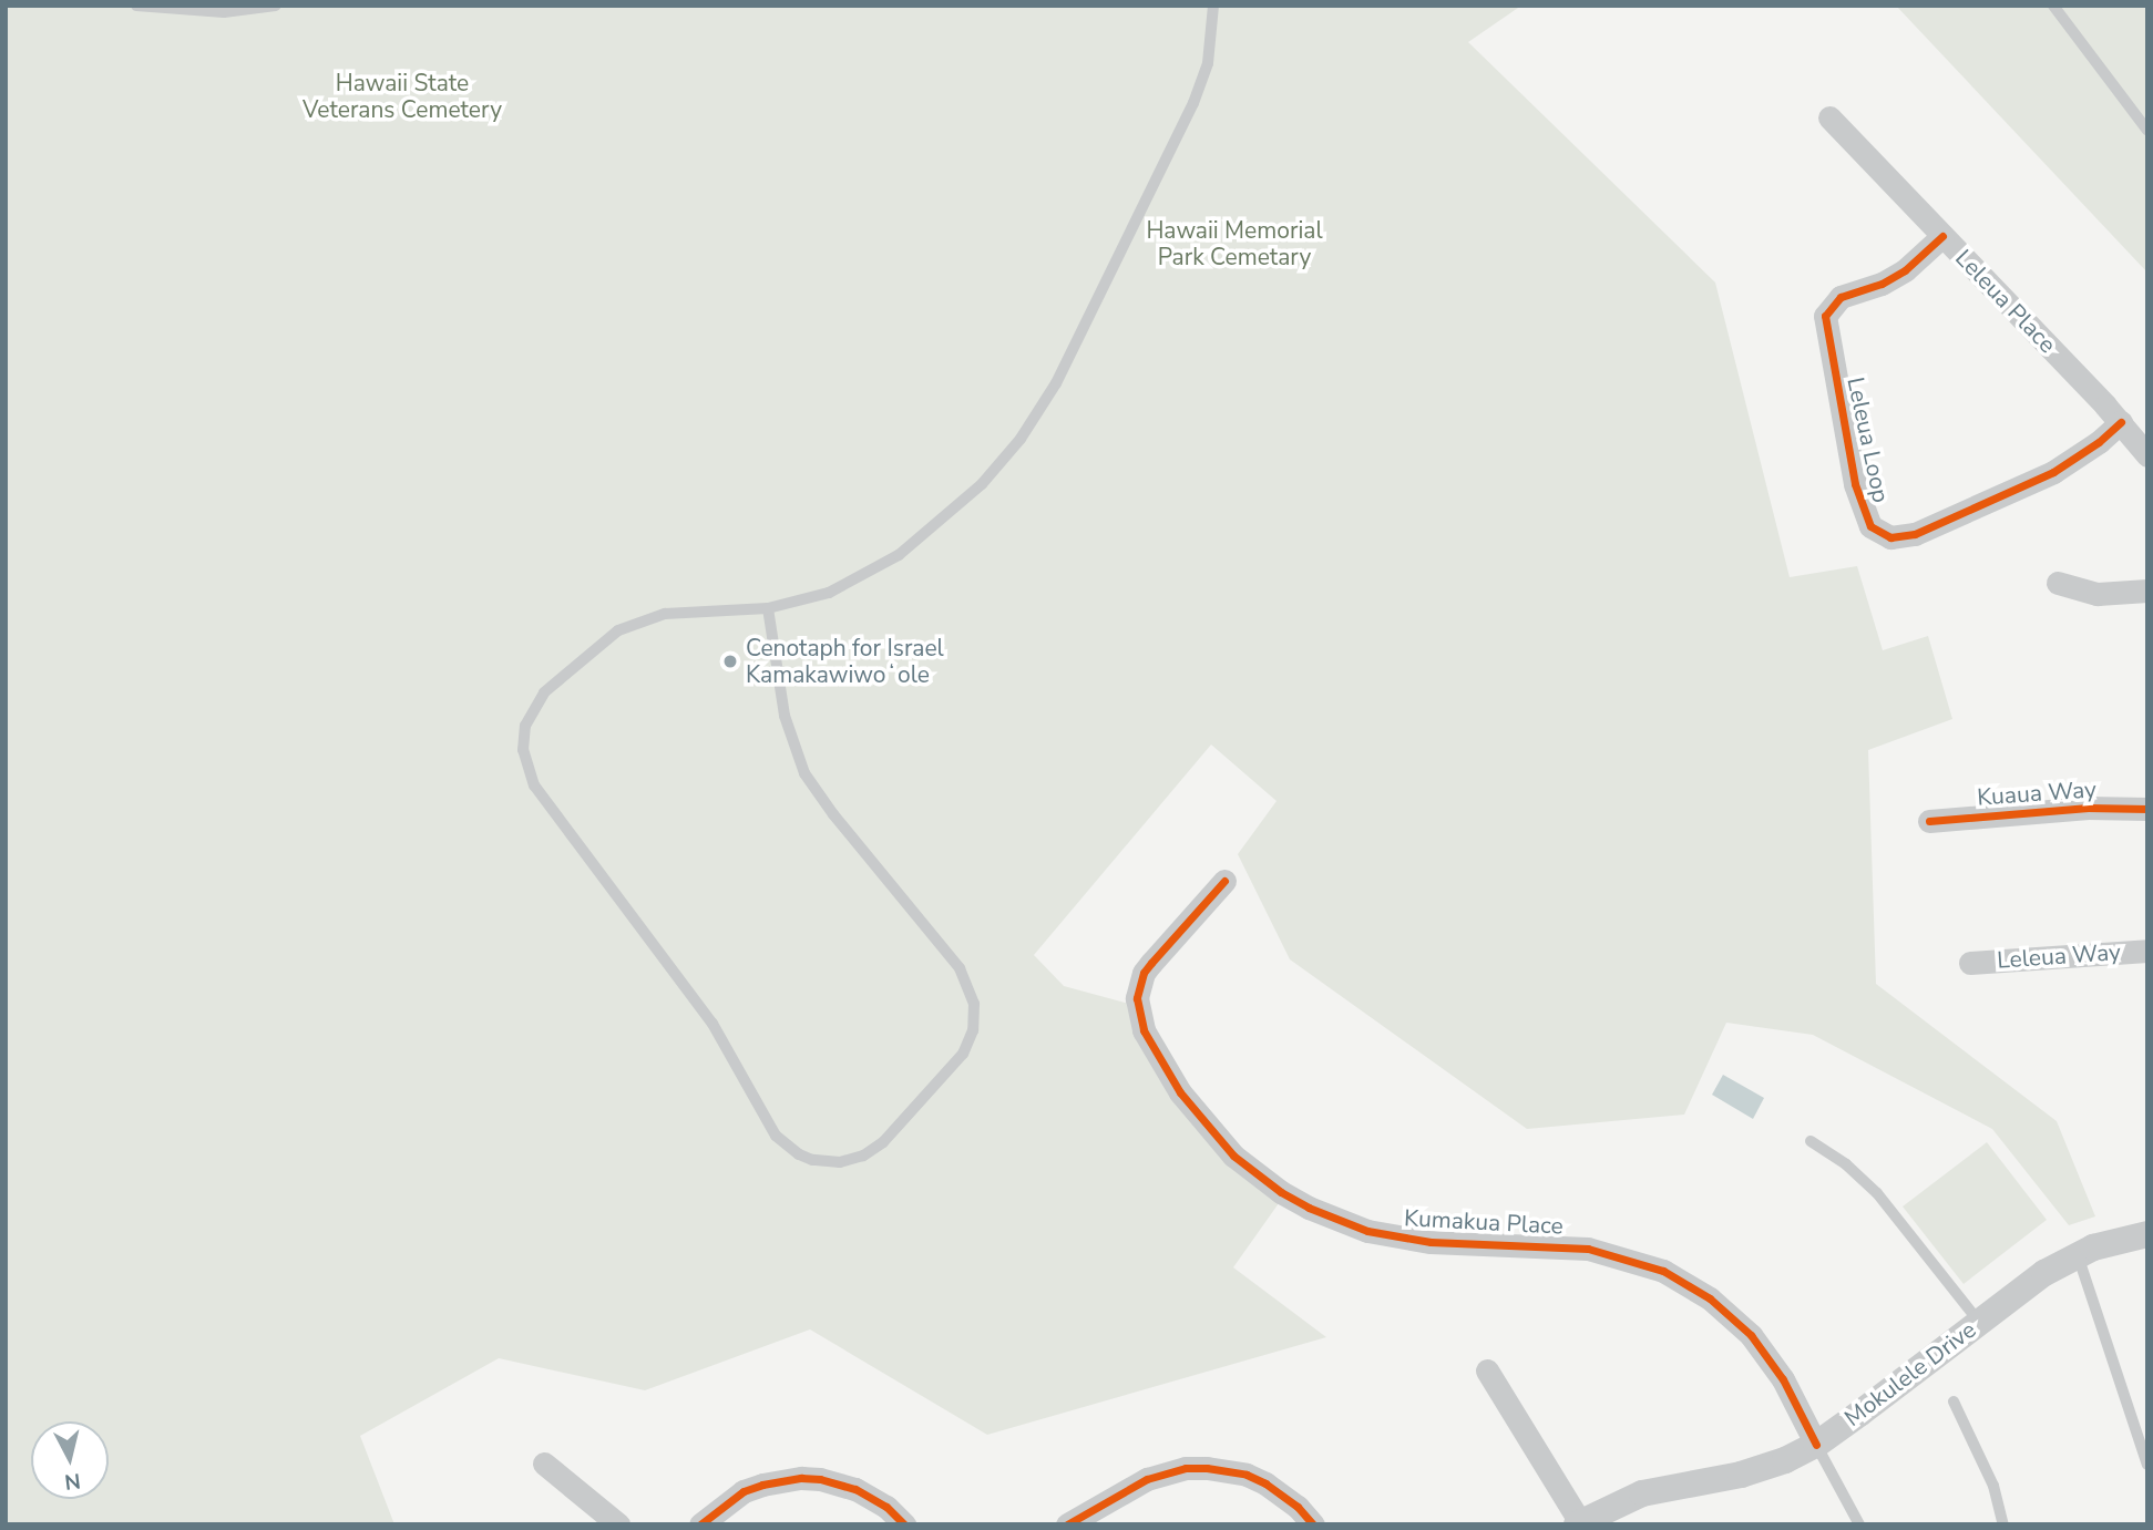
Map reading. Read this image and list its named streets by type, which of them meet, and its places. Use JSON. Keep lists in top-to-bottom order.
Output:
{
  "streets": {
    "street": [
      "Leleua Place",
      "Leleua Loop",
      "Kuaua Way",
      "Leleua Way",
      "Kumakua Place",
      "Mokulele Drive"
    ]
  },
  "crossings": [
    ["Leleua Place", "Leleua Loop"],
    ["Kumakua Place", "Mokulele Drive"]
  ],
  "parks": ["Hawaii State Veterans Cemetery", "Hawaii Memorial Park Cemetary"],
  "places": ["Cenotaph for Israel Kamakawiwoʻole"],
  "north": "bottom"
}
